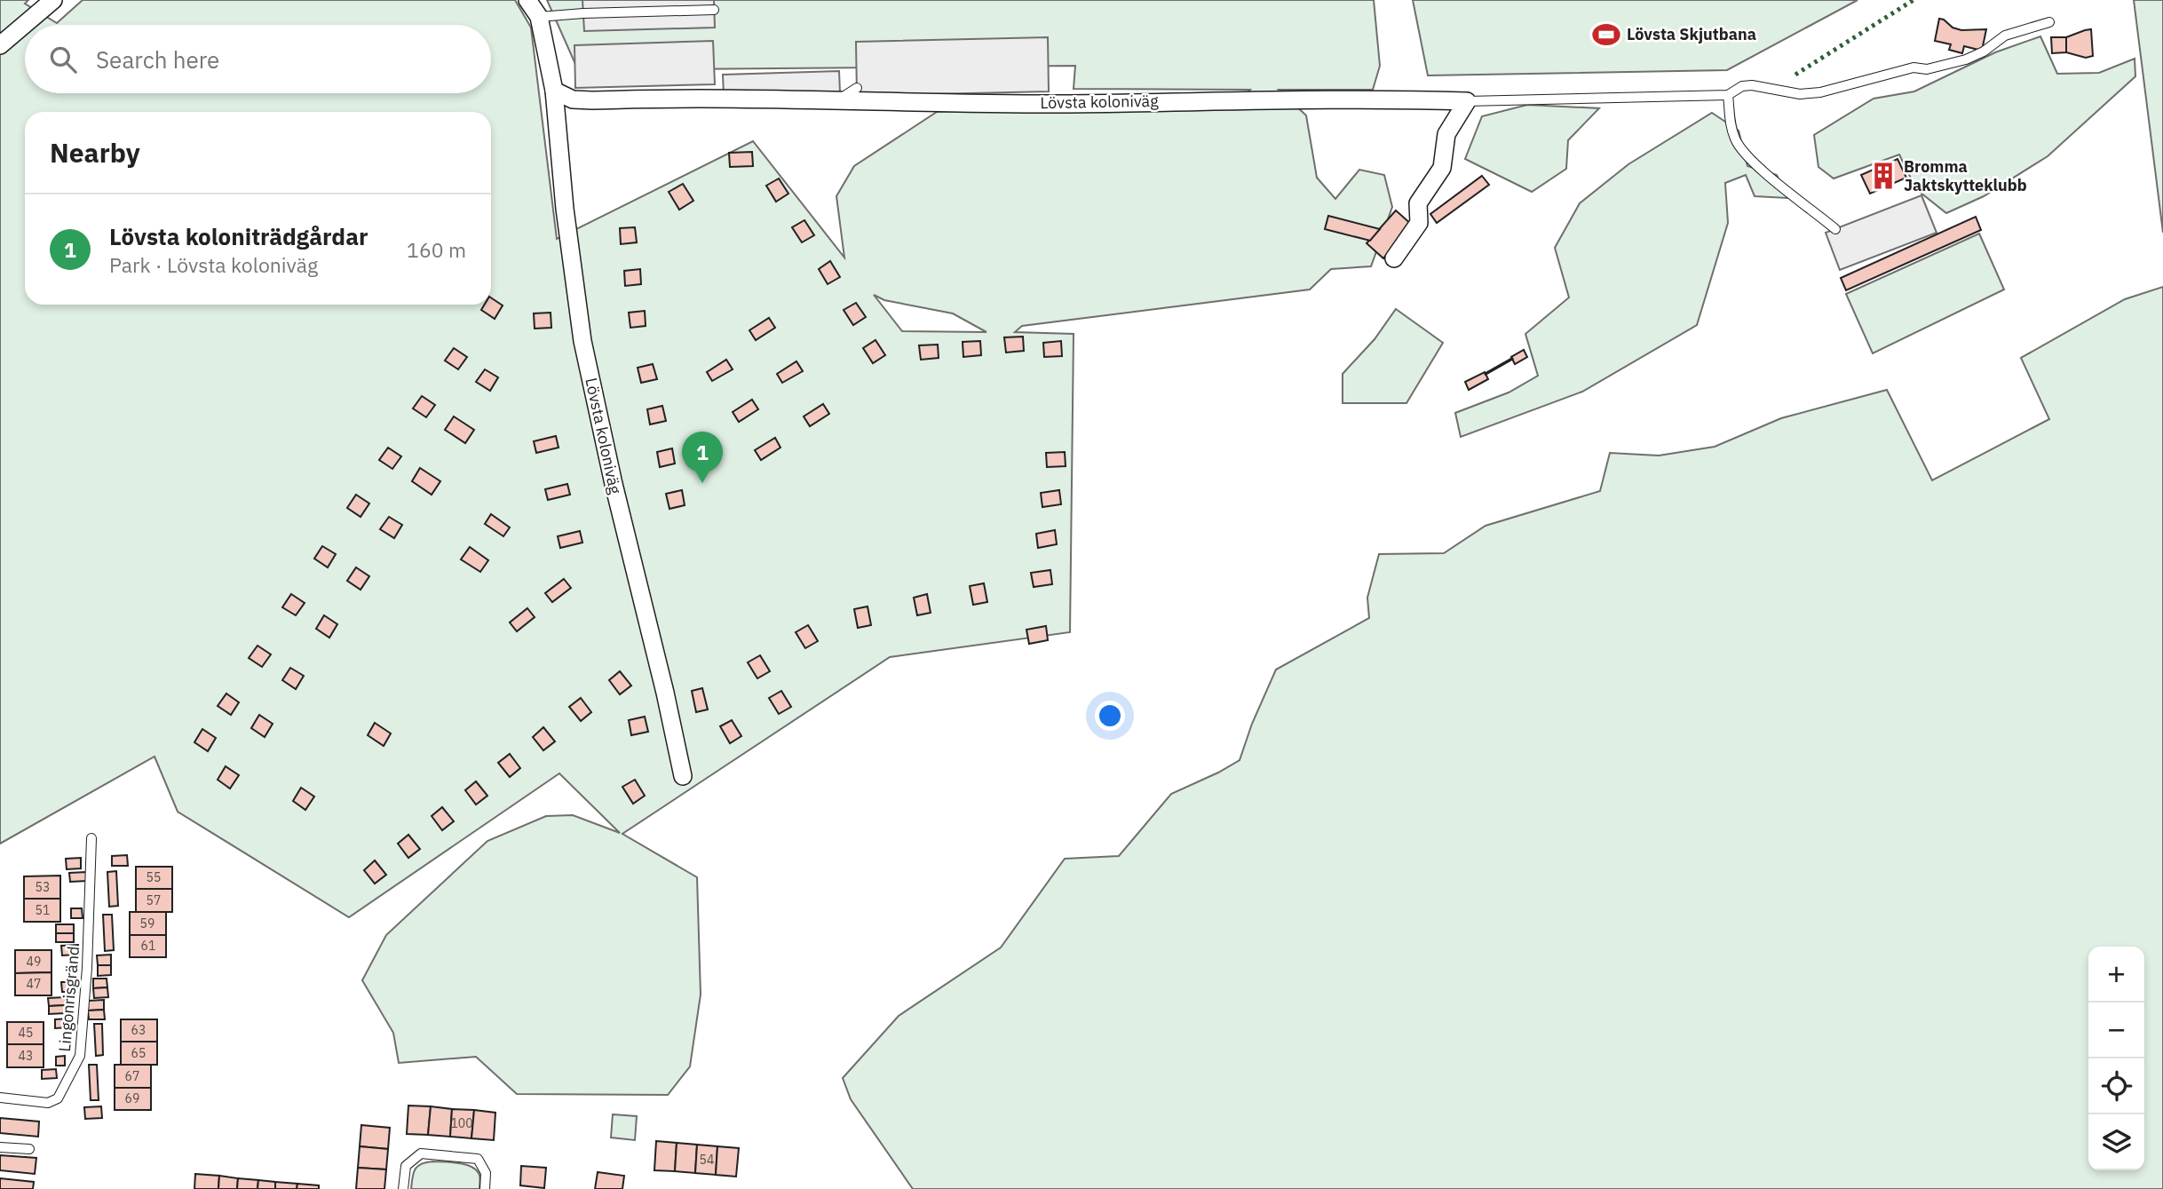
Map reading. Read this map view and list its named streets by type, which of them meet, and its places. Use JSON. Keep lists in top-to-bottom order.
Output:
{
  "streets": {
    "street": ["Lövsta koloniväg"],
    "lane": ["Lingonrisgränd"]
  },
  "places": {
    "sports": ["Lövsta Skjutbana"],
    "building": ["Bromma Jaktskytteklubb"]
  },
  "house_numbers": [
    "55",
    "53",
    "57",
    "51",
    "59",
    "61",
    "49",
    "47",
    "63",
    "45",
    "65",
    "43",
    "67",
    "69",
    "100",
    "54"
  ],
  "page": {
    "search": "Search here",
    "heading": "Nearby",
    "list": [
      {
        "mark": "1",
        "name": "Lövsta koloniträdgårdar",
        "note": "Park · Lövsta koloniväg",
        "value": "160 m"
      }
    ],
    "pins": "1",
    "map_buttons": ["+", "−"]
  }
}
